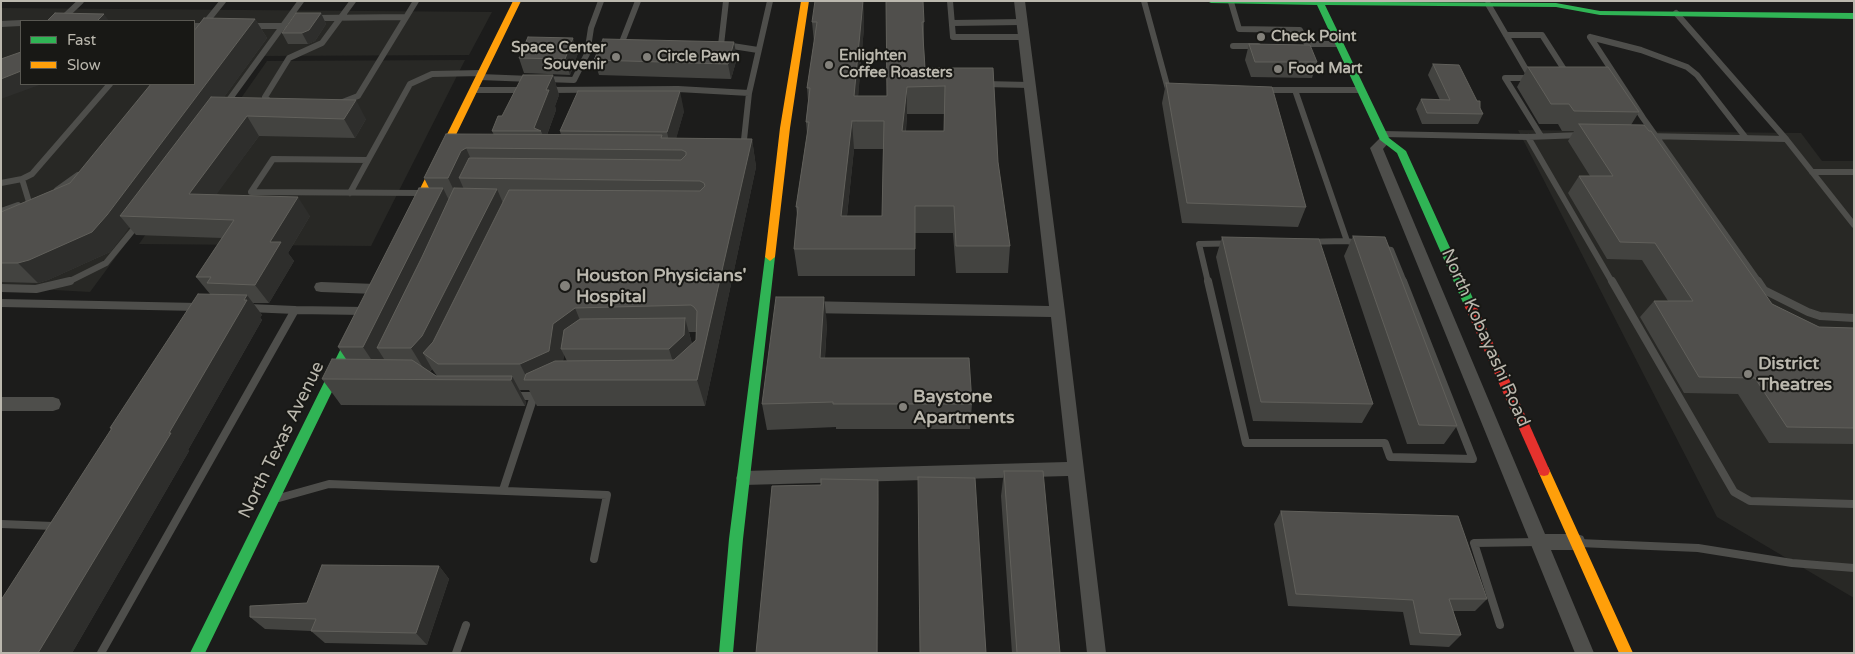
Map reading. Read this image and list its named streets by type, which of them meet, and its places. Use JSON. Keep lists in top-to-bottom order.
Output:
{
  "streets": {
    "street": ["North Kobayashi Road", "North Texas Avenue"]
  },
  "places": [
    "Check Point",
    "Space Center Souvenir",
    "Circle Pawn",
    "Enlighten Coffee Roasters",
    "Food Mart",
    "Houston Physicians' Hospital",
    "District Theatres",
    "Baystone Apartments"
  ],
  "legend": ["Fast", "Slow"]
}
